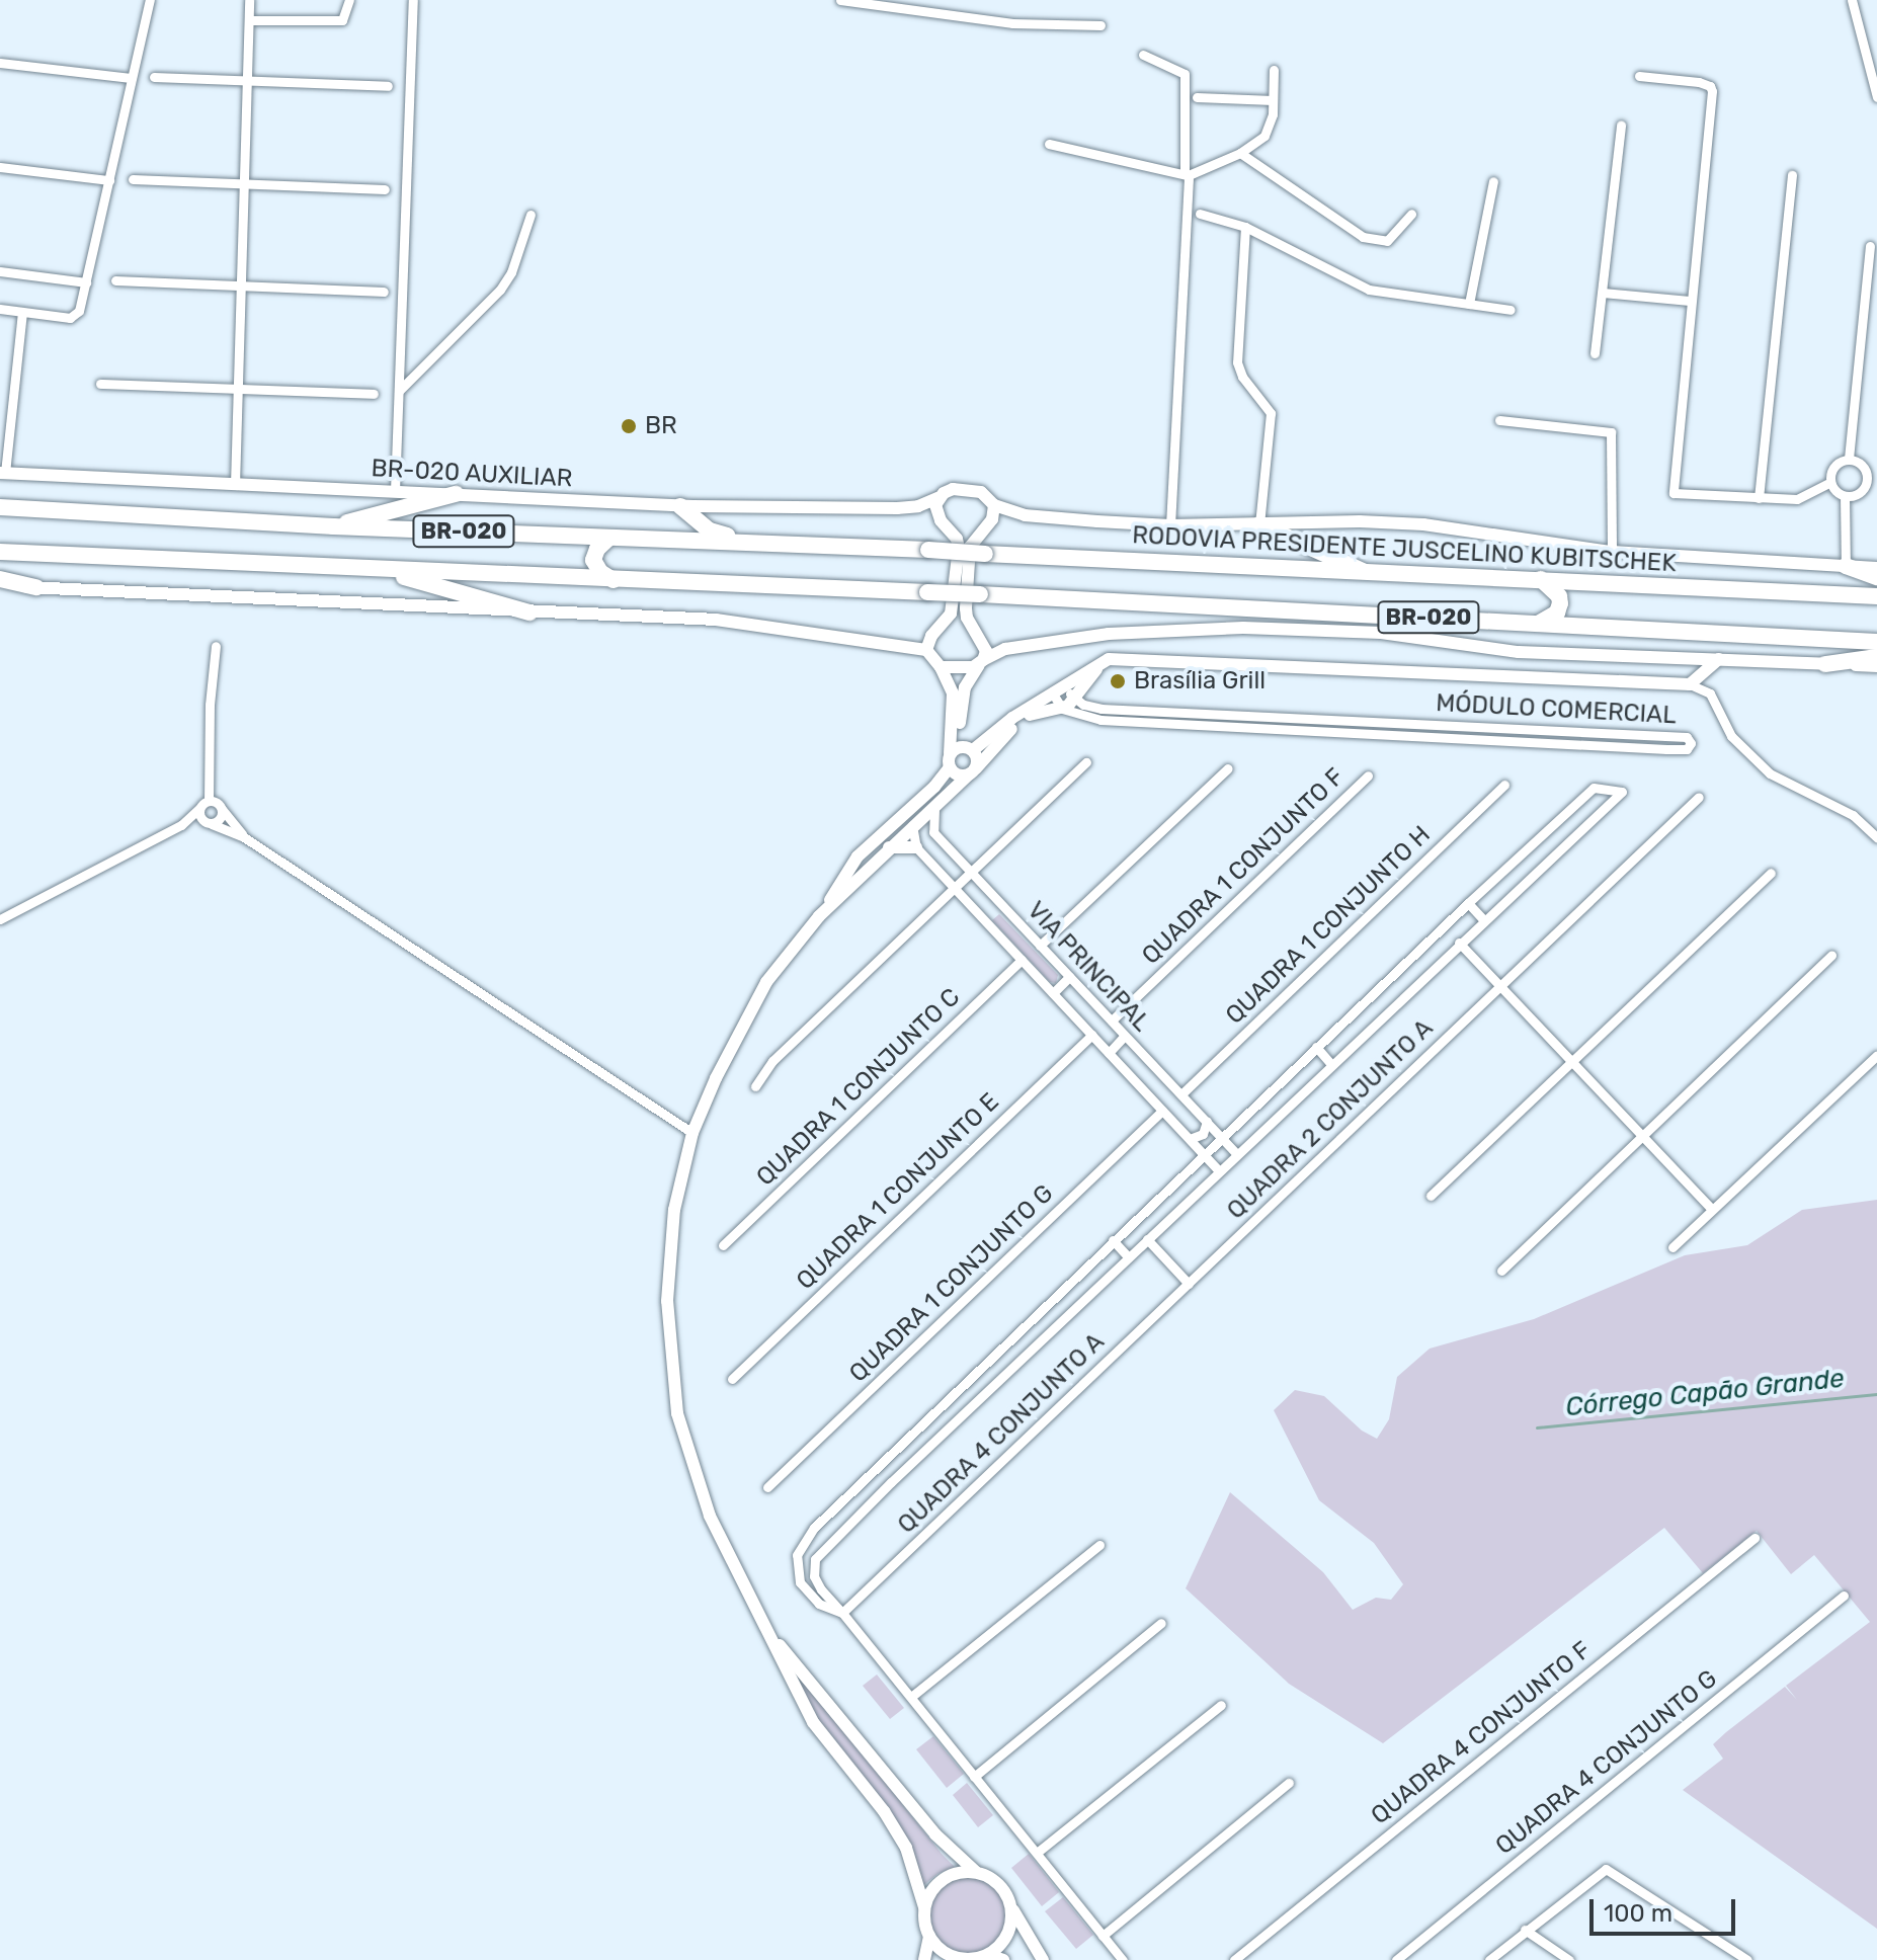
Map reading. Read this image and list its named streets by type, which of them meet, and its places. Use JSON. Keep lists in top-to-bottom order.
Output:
{
  "streets": {
    "highway": ["BR-020", "RODOVIA PRESIDENTE JUSCELINO KUBITSCHEK"],
    "main road": ["BR-020 AUXILIAR", "MÓDULO COMERCIAL"],
    "street": [
      "QUADRA 1 CONJUNTO F",
      "QUADRA 1 CONJUNTO H",
      "VIA PRINCIPAL",
      "QUADRA 1 CONJUNTO C",
      "QUADRA 2 CONJUNTO A",
      "QUADRA 1 CONJUNTO E",
      "QUADRA 1 CONJUNTO G",
      "QUADRA 4 CONJUNTO A",
      "QUADRA 4 CONJUNTO F",
      "QUADRA 4 CONJUNTO G"
    ]
  },
  "crossings": [
    ["BR-020", "RODOVIA PRESIDENTE JUSCELINO KUBITSCHEK"],
    ["QUADRA 1 CONJUNTO F", "VIA PRINCIPAL"],
    ["QUADRA 1 CONJUNTO H", "VIA PRINCIPAL"],
    ["VIA PRINCIPAL", "QUADRA 1 CONJUNTO C"],
    ["VIA PRINCIPAL", "QUADRA 1 CONJUNTO E"],
    ["VIA PRINCIPAL", "QUADRA 1 CONJUNTO G"],
    ["QUADRA 2 CONJUNTO A", "QUADRA 4 CONJUNTO A"]
  ],
  "water": ["Córrego Capão Grande"],
  "places": ["BR", "Brasília Grill"],
  "scale_bar": "100 m"
}
